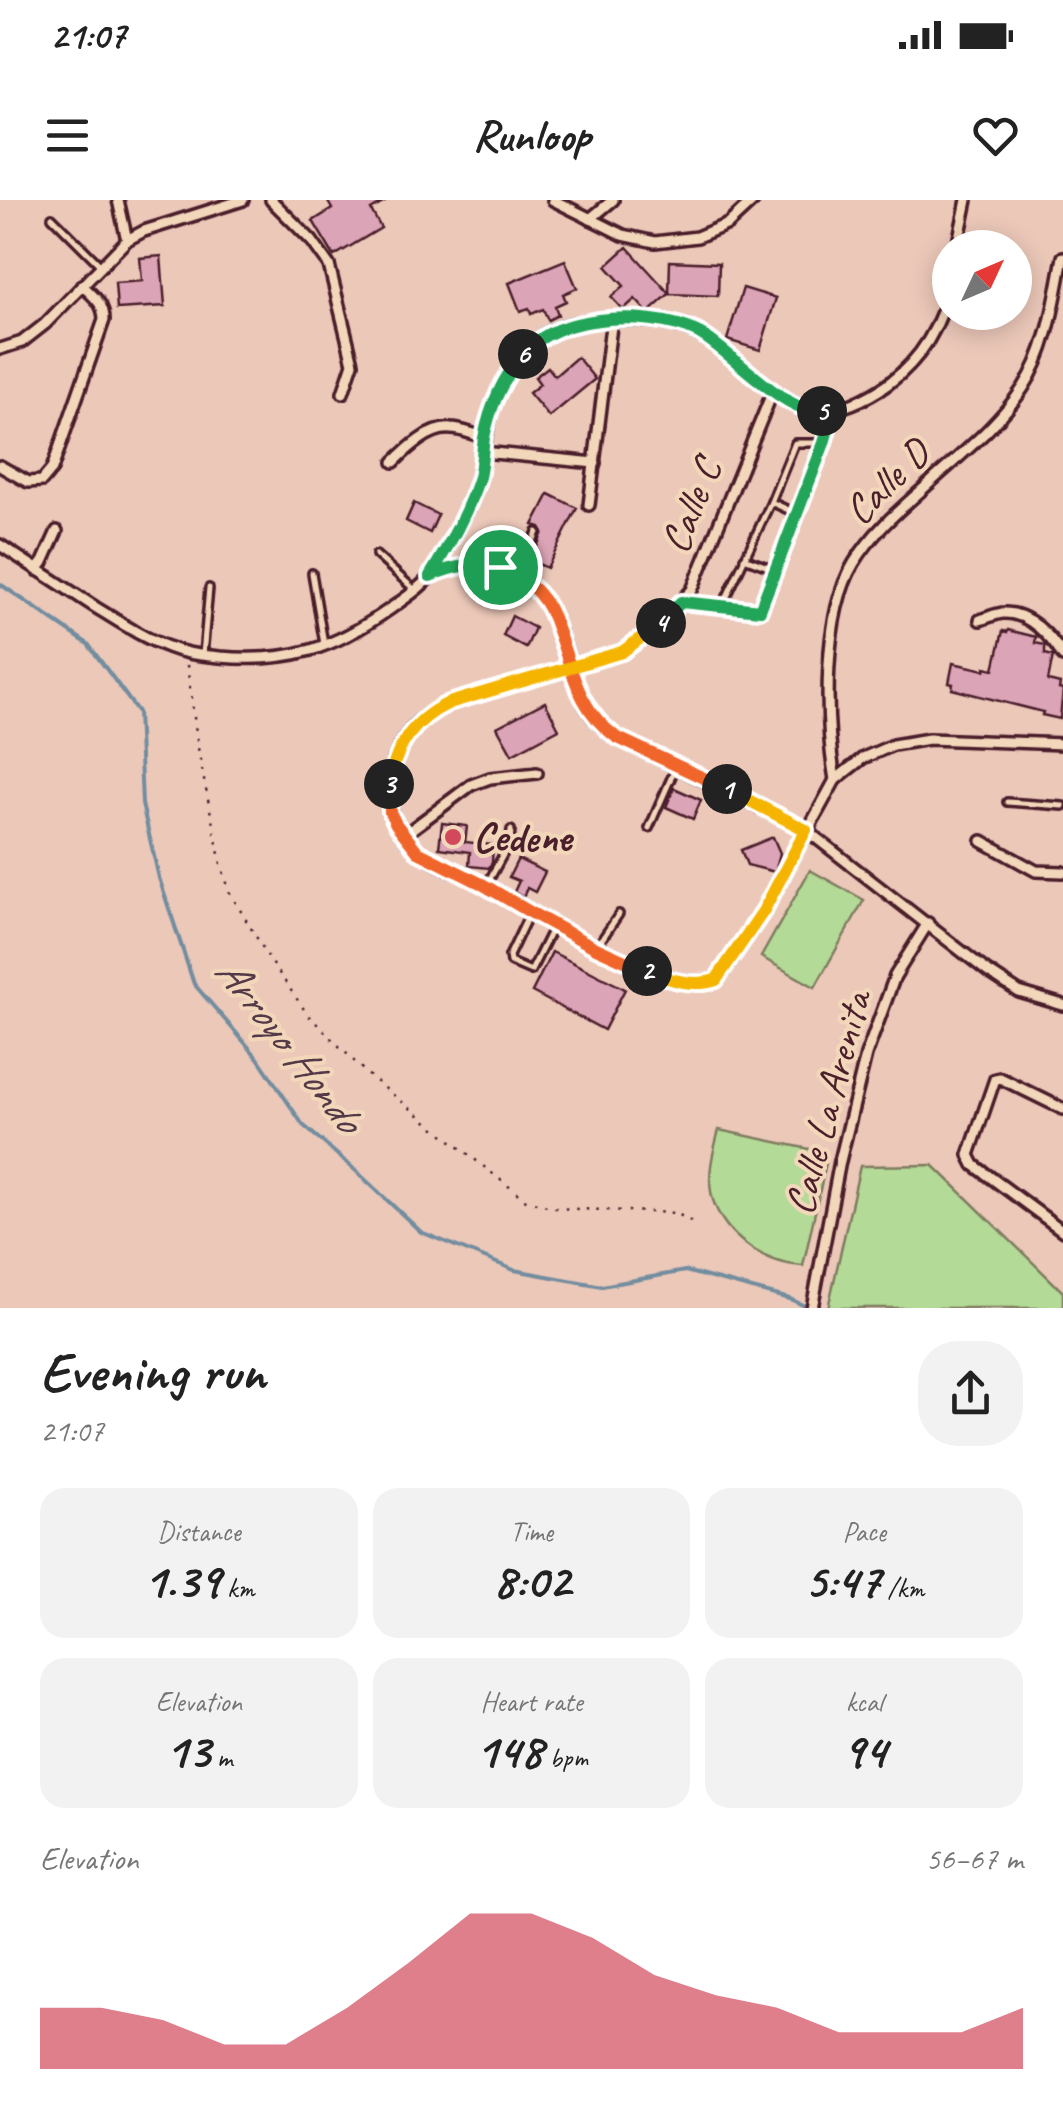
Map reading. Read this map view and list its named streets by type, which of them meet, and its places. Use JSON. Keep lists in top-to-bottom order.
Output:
{
  "streets": {
    "street": ["Calle D", "Calle C", "Calle La Arenita"]
  },
  "water": ["Arroyo Hondo"],
  "places": ["Cedene"],
  "north": "top right",
  "page": {
    "status": "21:07",
    "header": "Runloop",
    "pins": [
      "6",
      "5",
      "4",
      "3",
      "1",
      "2"
    ],
    "heading": ["Evening run", "21:07"],
    "stats": [
      ["Distance", "1.39 km"],
      ["Time", "8:02"],
      ["Pace", "5:47 /km"],
      ["Elevation", "13 m"],
      ["Heart rate", "148 bpm"],
      ["kcal", "94"]
    ],
    "chart": ["Elevation", "56–67 m"]
  }
}
